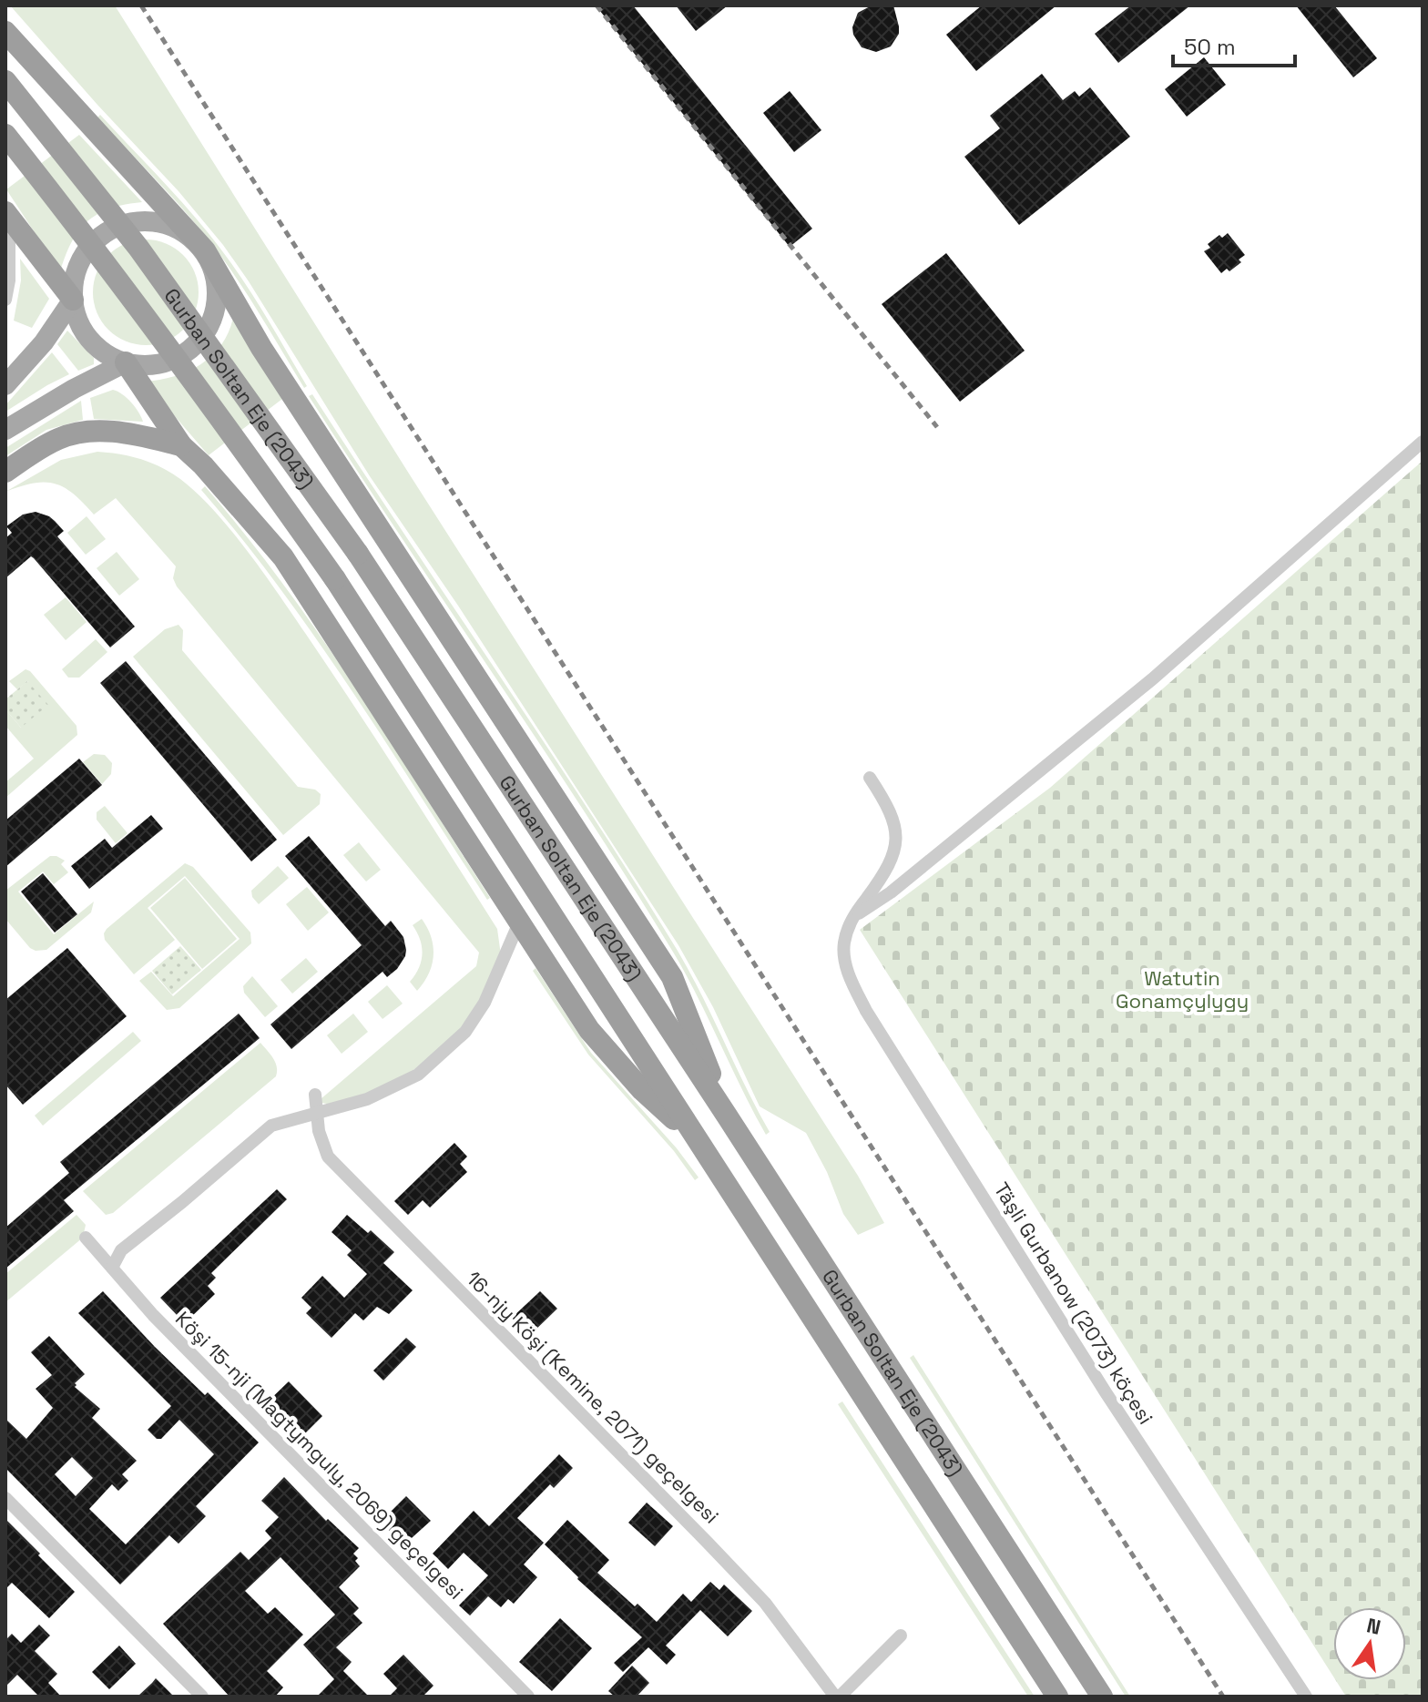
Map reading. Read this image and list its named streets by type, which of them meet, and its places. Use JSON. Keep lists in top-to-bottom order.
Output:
{
  "streets": {
    "highway": ["Gurban Soltan Eje (2043)"],
    "street": ["Täşli Gurbanow (2073) köçesi", "16-njy Köşi (Kemine, 2071) geçelgesi", "Köşi 15-nji (Magtymguly, 2069) geçelgesi"]
  },
  "parks": ["Watutin Gonamçylygy"],
  "scale_bar": "50 m",
  "north": "top"
}
